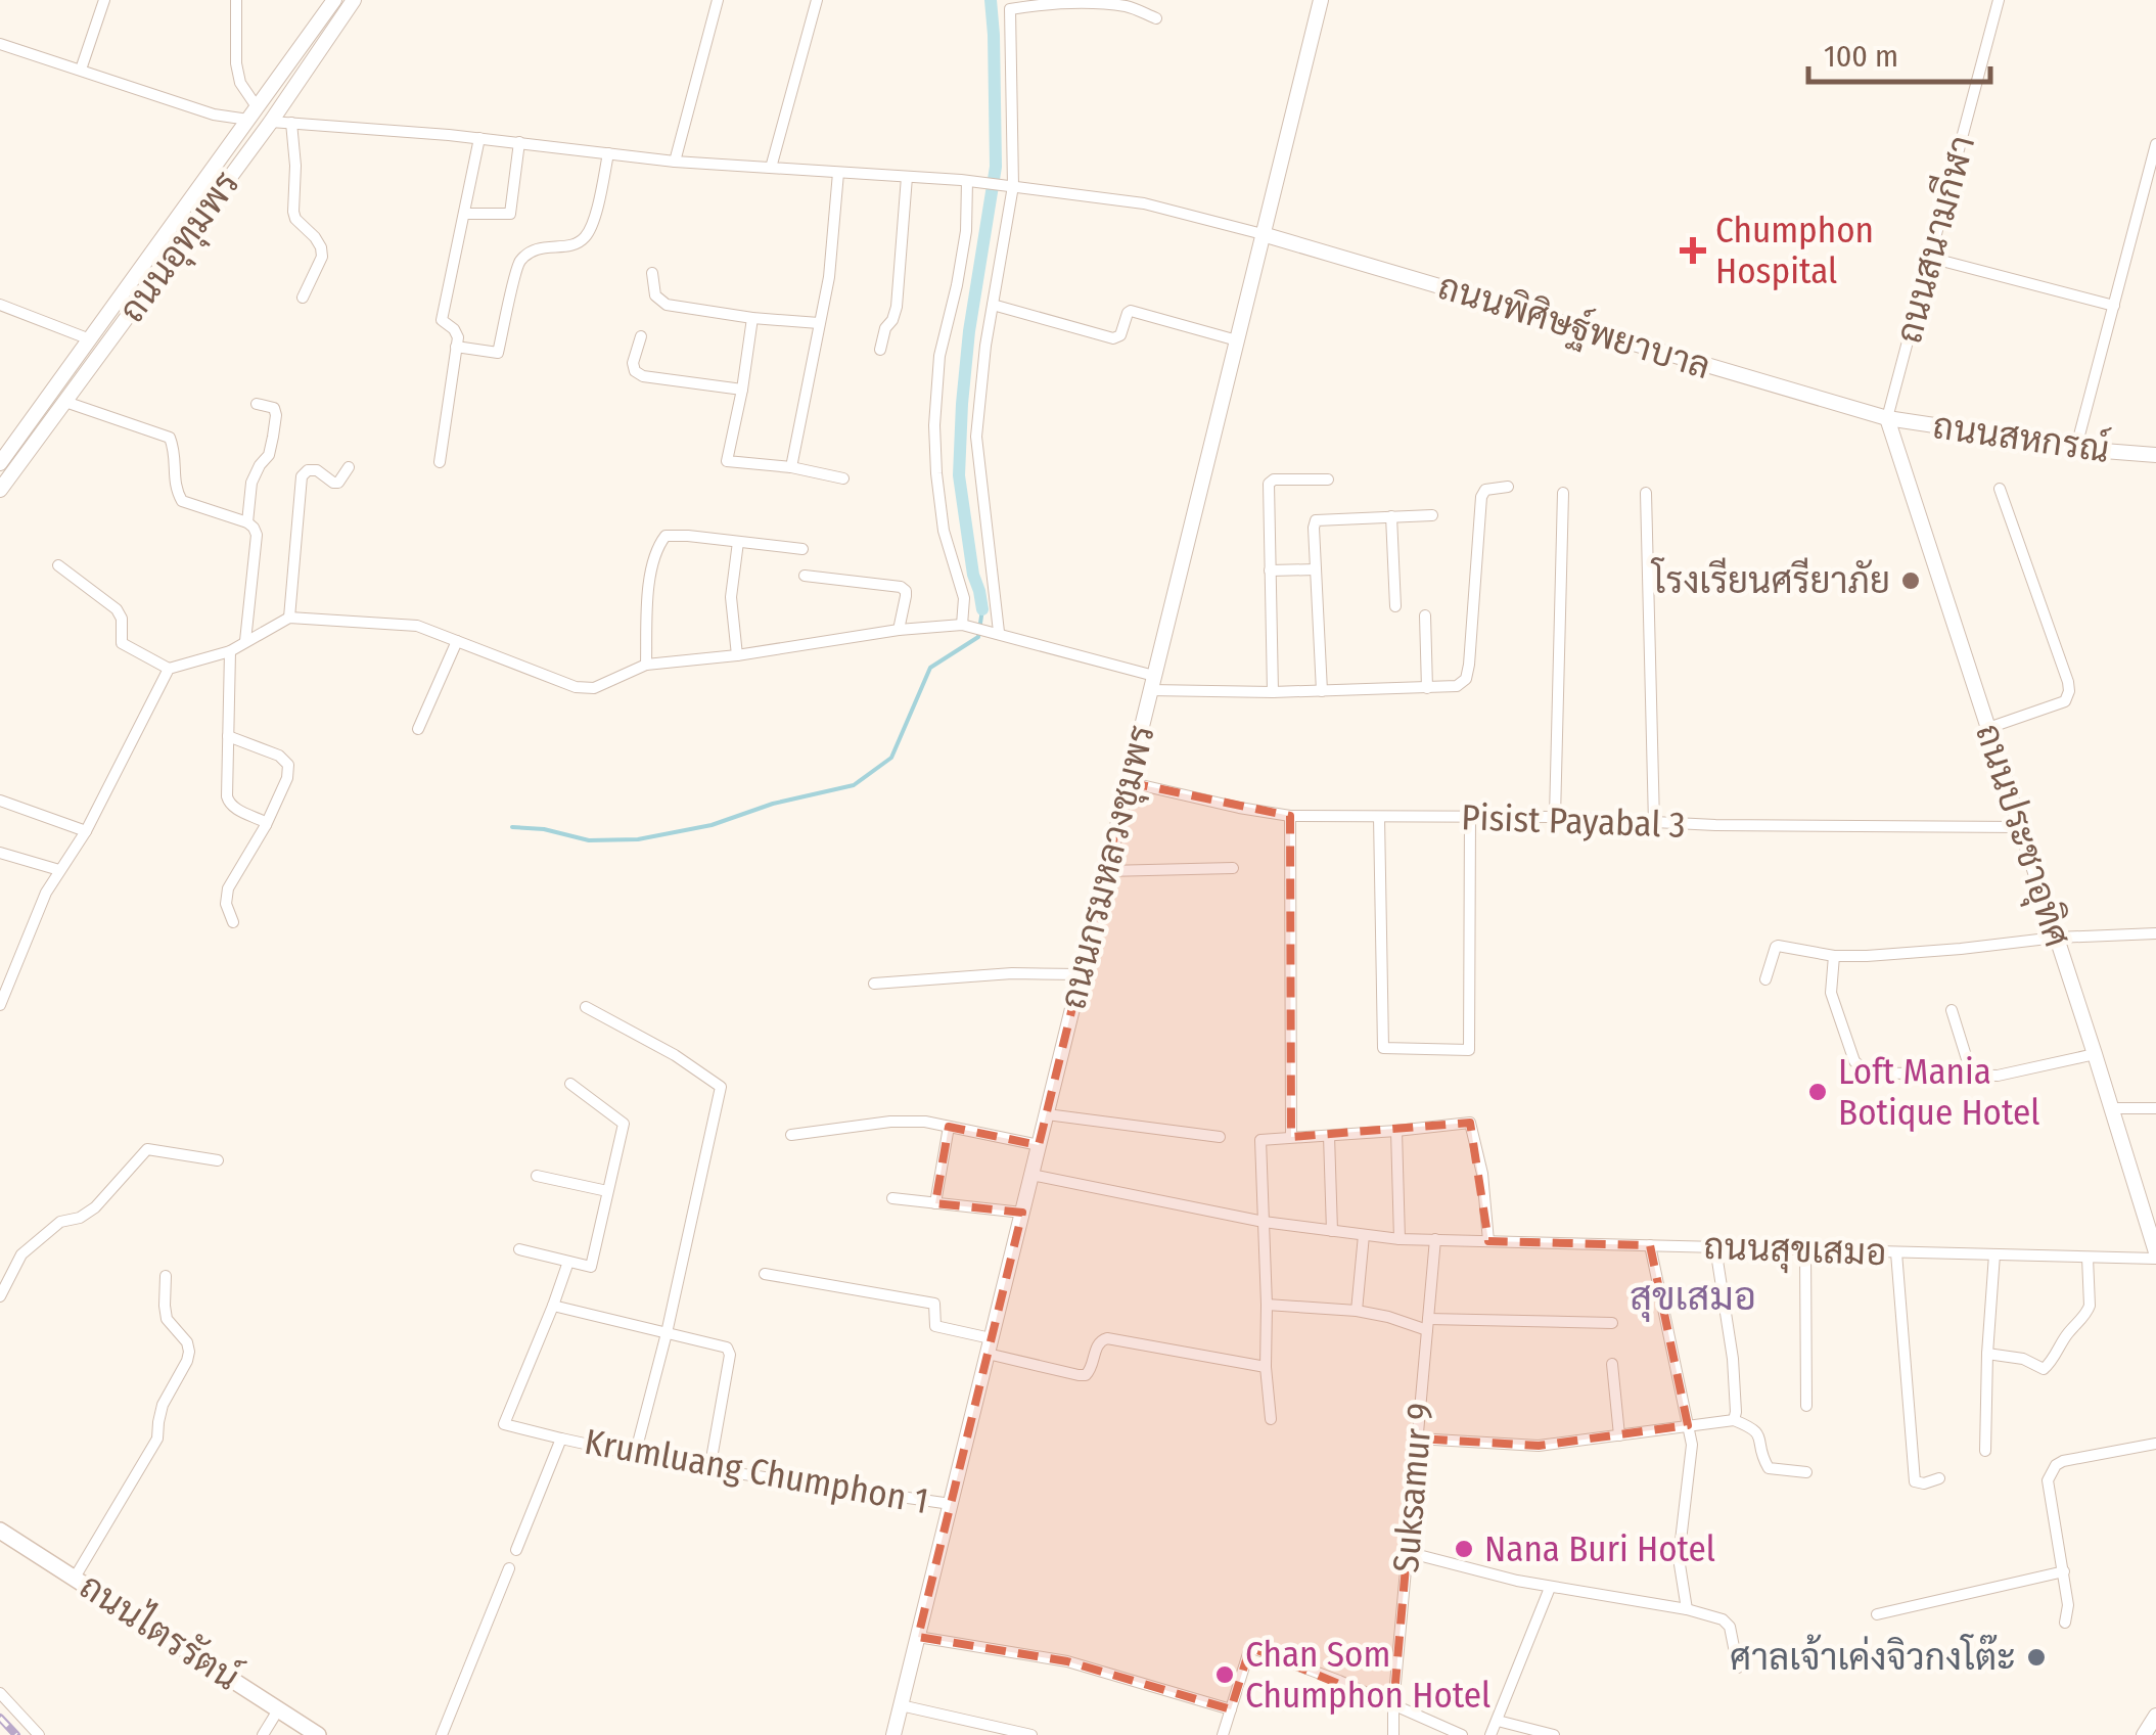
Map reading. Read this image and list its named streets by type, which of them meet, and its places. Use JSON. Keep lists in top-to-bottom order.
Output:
{
  "streets": {
    "main road": ["ถนนไตรรัตน์"],
    "street": [
      "ถนนสนามกีฬา",
      "ถนนอุทุมพร",
      "ถนนพิศิษฐ์พยาบาล",
      "ถนนสหกรณ์",
      "Pisist Payabal 3",
      "ถนนประชาอุทิศ",
      "ถนนกรมหลวงชุมพร",
      "ถนนสุขเสมอ",
      "Krumluang Chumphon 1",
      "Suksamur 9"
    ]
  },
  "crossings": [
    ["ถนนสนามกีฬา", "ถนนพิศิษฐ์พยาบาล"],
    ["ถนนสนามกีฬา", "ถนนสหกรณ์"],
    ["ถนนสนามกีฬา", "ถนนประชาอุทิศ"],
    ["ถนนพิศิษฐ์พยาบาล", "ถนนสหกรณ์"],
    ["ถนนพิศิษฐ์พยาบาล", "ถนนประชาอุทิศ"],
    ["ถนนพิศิษฐ์พยาบาล", "ถนนกรมหลวงชุมพร"],
    ["ถนนสหกรณ์", "ถนนประชาอุทิศ"],
    ["Pisist Payabal 3", "ถนนประชาอุทิศ"],
    ["Pisist Payabal 3", "ถนนกรมหลวงชุมพร"],
    ["ถนนประชาอุทิศ", "ถนนสุขเสมอ"],
    ["ถนนกรมหลวงชุมพร", "ถนนสุขเสมอ"],
    ["ถนนกรมหลวงชุมพร", "Krumluang Chumphon 1"],
    ["ถนนสุขเสมอ", "Suksamur 9"]
  ],
  "districts": ["สุขเสมอ"],
  "places": {
    "health": ["Chumphon Hospital"],
    "other": [
      "โรงเรียนศรียาภัย",
      "Loft Mania Botique Hotel",
      "Nana Buri Hotel",
      "ศาลเจ้าเค่งจิวกงโต๊ะ",
      "Chan Som Chumphon Hotel"
    ]
  },
  "scale_bar": "100 m"
}
